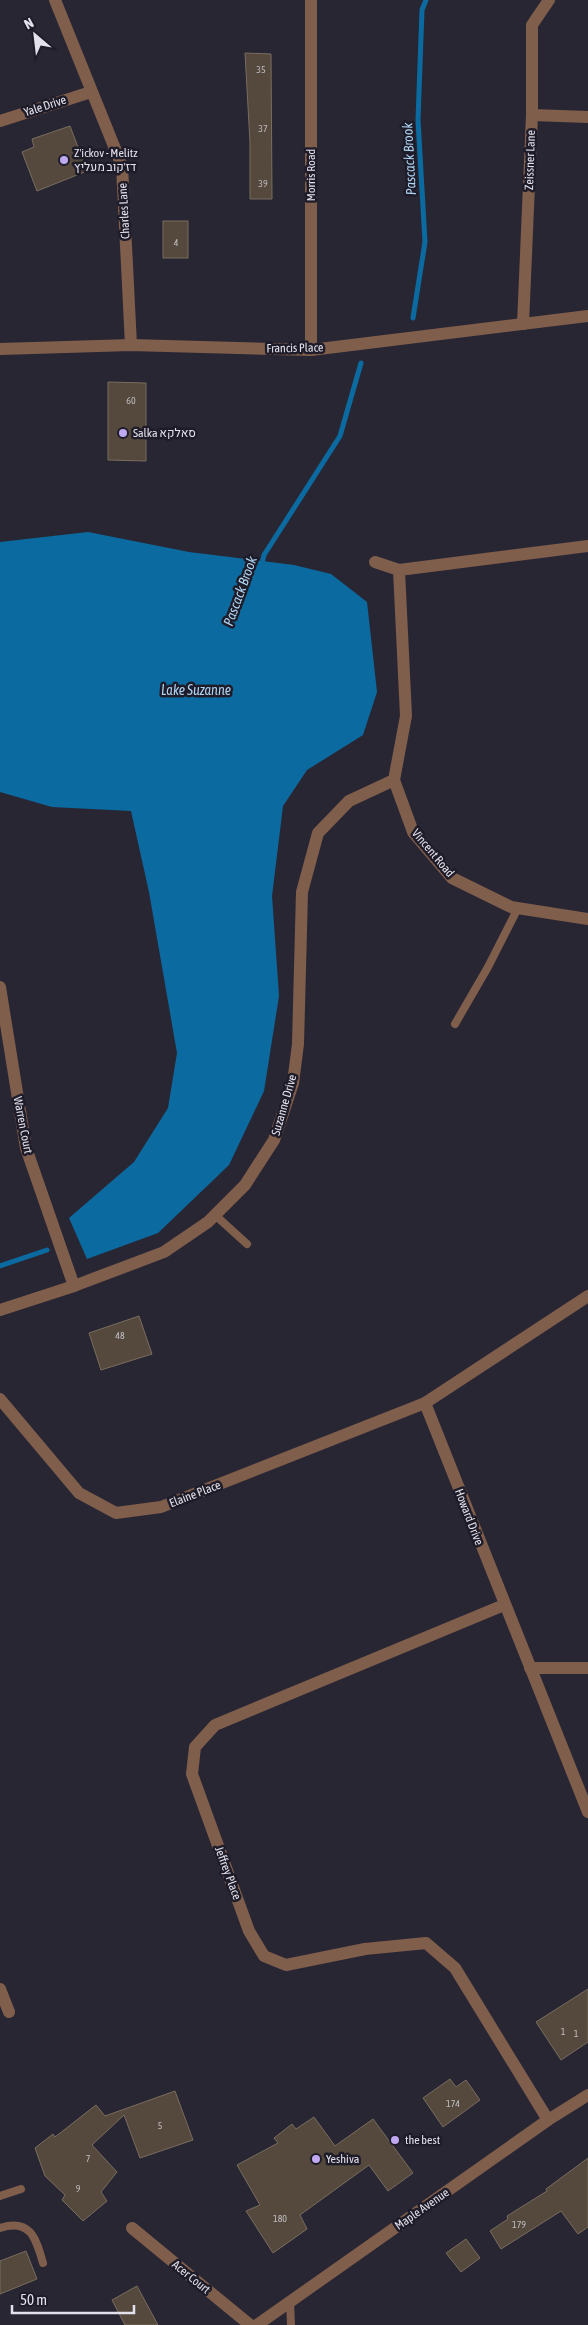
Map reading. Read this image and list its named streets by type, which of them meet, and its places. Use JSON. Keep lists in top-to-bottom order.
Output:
{
  "streets": {
    "street": [
      "Yale Drive",
      "Zeissner Lane",
      "Morris Road",
      "Charles Lane",
      "Francis Place",
      "Vincent Road",
      "Suzanne Drive",
      "Warren Court",
      "Elaine Place",
      "Howard Drive",
      "Jeffrey Place",
      "Maple Avenue",
      "Acer Court"
    ]
  },
  "crossings": [
    ["Yale Drive", "Charles Lane"],
    ["Zeissner Lane", "Francis Place"],
    ["Morris Road", "Francis Place"],
    ["Charles Lane", "Francis Place"],
    ["Vincent Road", "Suzanne Drive"],
    ["Suzanne Drive", "Warren Court"],
    ["Elaine Place", "Howard Drive"],
    ["Howard Drive", "Jeffrey Place"],
    ["Jeffrey Place", "Maple Avenue"],
    ["Maple Avenue", "Acer Court"]
  ],
  "water": ["Pascack Brook", "Lake Suzanne"],
  "places": [
    "Z'ickov - Melitz דז'קוב מעליץ",
    "Salka סאלקא",
    "the best",
    "Yeshiva"
  ],
  "house_numbers": [
    "35",
    "37",
    "39",
    "4",
    "60",
    "48",
    "1",
    "1",
    "174",
    "5",
    "7",
    "9",
    "180",
    "179"
  ],
  "scale_bar": "50 m",
  "north": "top left"
}
